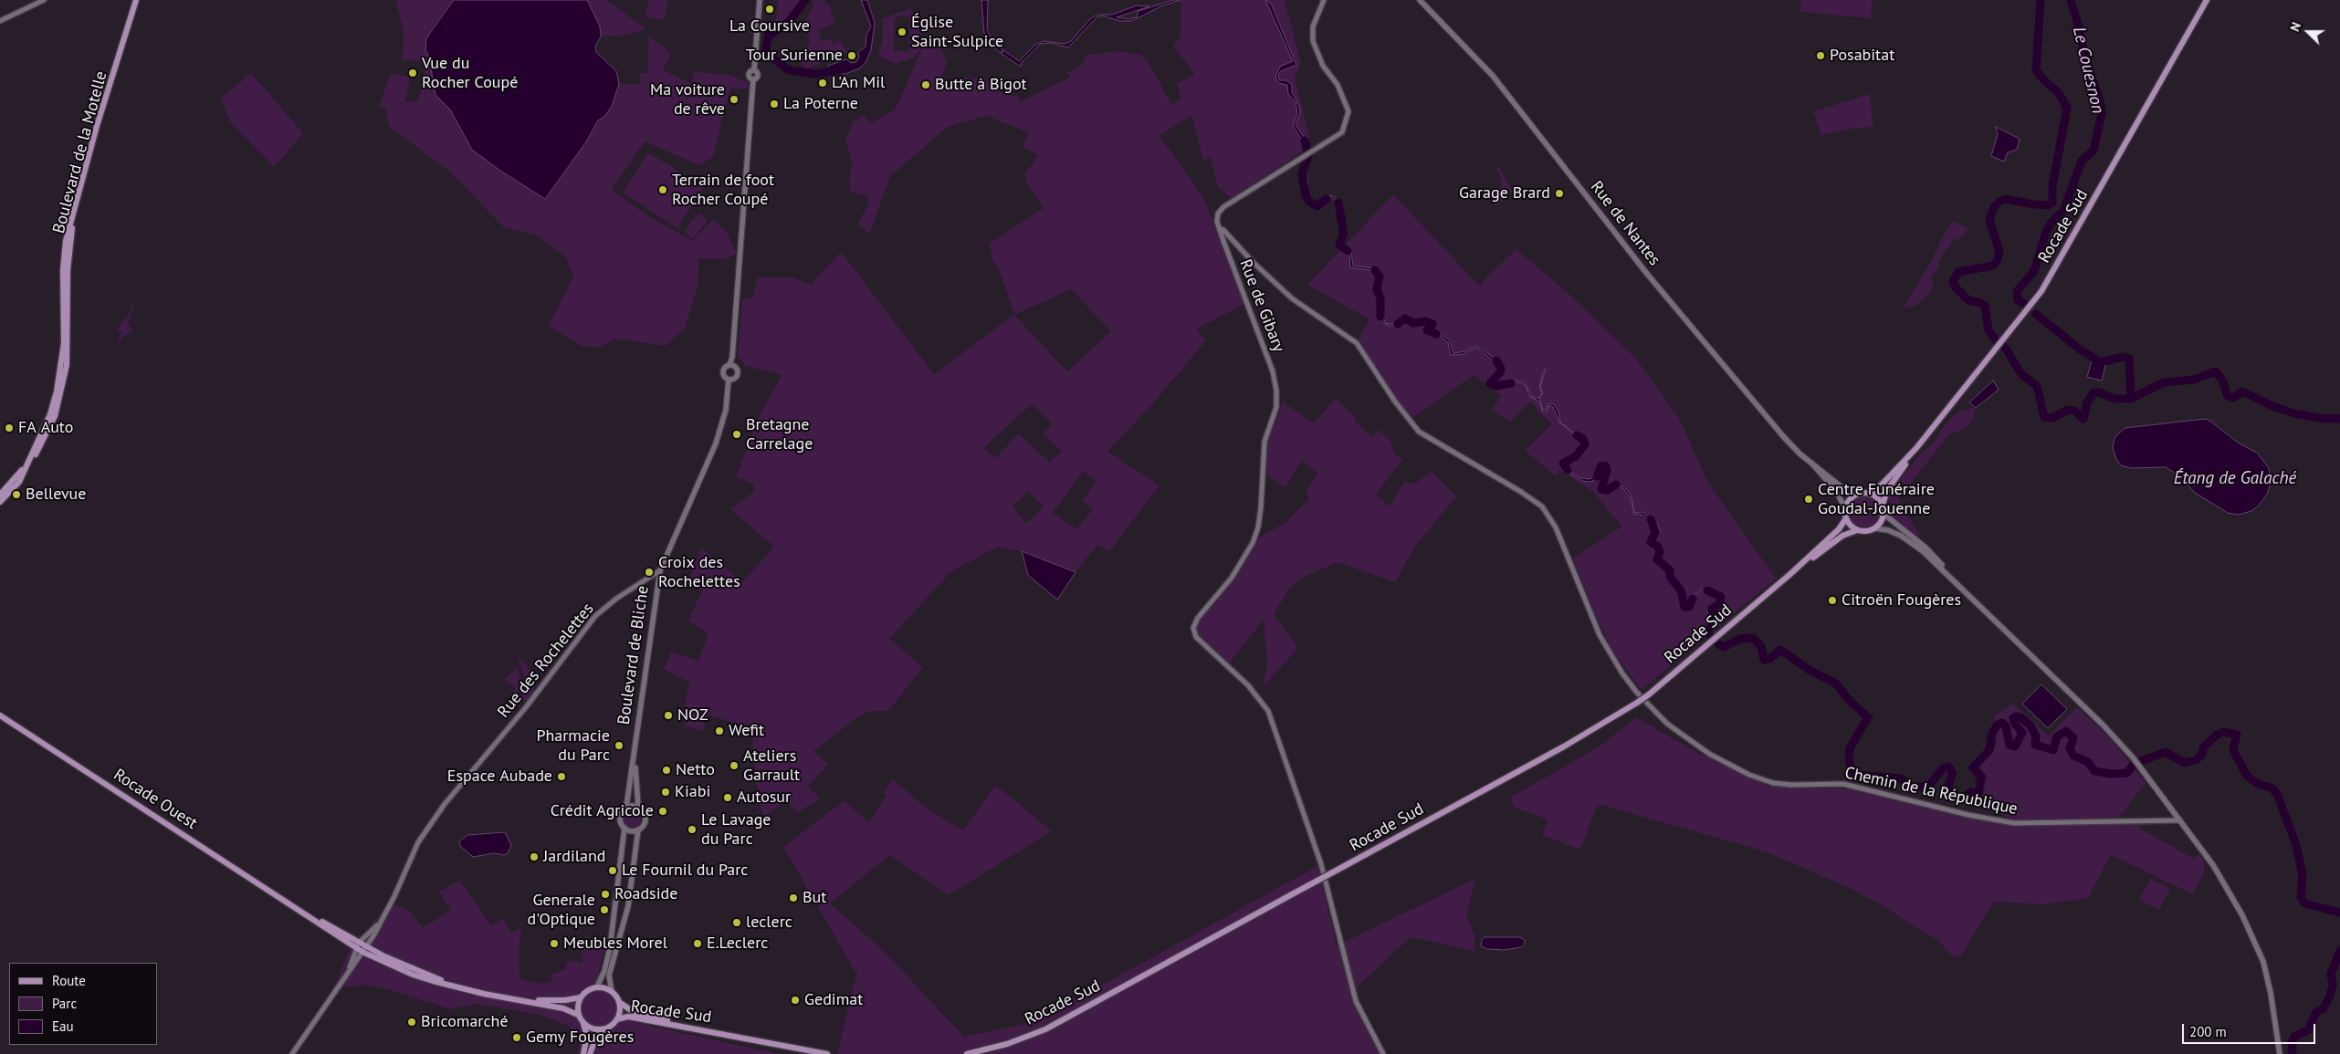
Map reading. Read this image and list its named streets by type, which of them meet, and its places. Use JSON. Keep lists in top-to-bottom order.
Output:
{
  "streets": {
    "main road": [
      "Boulevard de la Motelle",
      "Rue de Nantes",
      "Rocade Sud",
      "Boulevard de Bliche",
      "Rocade Ouest"
    ],
    "street": ["Rue de Gibary", "Rue des Rochelettes", "Chemin de la République"]
  },
  "crossings": [
    ["Rue de Nantes", "Rocade Sud"],
    ["Rocade Sud", "Rocade Ouest"],
    ["Rue de Gibary", "Chemin de la République"],
    ["Boulevard de Bliche", "Rue des Rochelettes"],
    ["Rue des Rochelettes", "Rocade Ouest"]
  ],
  "water": ["Le Couesnon", "Étang de Galaché"],
  "places": [
    "La Coursive",
    "Église Saint-Sulpice",
    "Tour Surienne",
    "Posabitat",
    "Vue du Rocher Coupé",
    "L'An Mil",
    "Butte à Bigot",
    "Ma voiture de rêve",
    "La Poterne",
    "Terrain de foot Rocher Coupé",
    "Garage Brard",
    "FA Auto",
    "Bretagne Carrelage",
    "Bellevue",
    "Centre Funéraire Goudal-Jouenne",
    "Croix des Rochelettes",
    "Citroën Fougères",
    "NOZ",
    "Wefit",
    "Pharmacie du Parc",
    "Ateliers Garrault",
    "Netto",
    "Espace Aubade",
    "Kiabi",
    "Autosur",
    "Crédit Agricole",
    "Le Lavage du Parc",
    "Jardiland",
    "Le Fournil du Parc",
    "Roadside",
    "But",
    "Generale d'Optique",
    "leclerc",
    "Meubles Morel",
    "E.Leclerc",
    "Gedimat",
    "Bricomarché",
    "Gemy Fougères"
  ],
  "legend": ["Route", "Parc", "Eau"],
  "scale_bar": "200 m",
  "north": "left"
}
